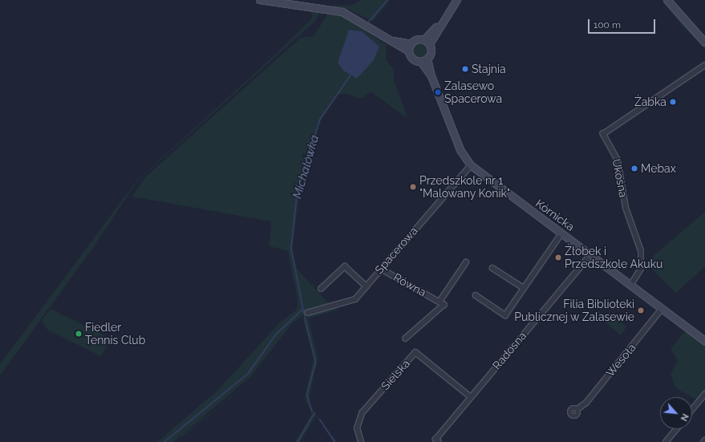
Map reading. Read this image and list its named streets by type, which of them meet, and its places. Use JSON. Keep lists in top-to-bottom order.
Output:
{
  "streets": {
    "street": [
      "Ukośna",
      "Kórnicka",
      "Spacerowa",
      "Równa",
      "Radosna",
      "Wesoła",
      "Sielska"
    ]
  },
  "crossings": [
    ["Ukośna", "Kórnicka"],
    ["Kórnicka", "Spacerowa"],
    ["Kórnicka", "Radosna"],
    ["Kórnicka", "Wesoła"],
    ["Spacerowa", "Równa"],
    ["Radosna", "Sielska"]
  ],
  "water": ["Michałówka"],
  "places": [
    "Stajnia",
    "Zalasewo Spacerowa",
    "Żabka",
    "Mebax",
    "Przedszkole nr 1 \"Malowany Konik\"",
    "Żłobek i Przedszkole Akuku",
    "Filia Biblioteki Publicznej w Zalasewie",
    "Fiedler Tennis Club"
  ],
  "scale_bar": "100 m",
  "north": "bottom right"
}
